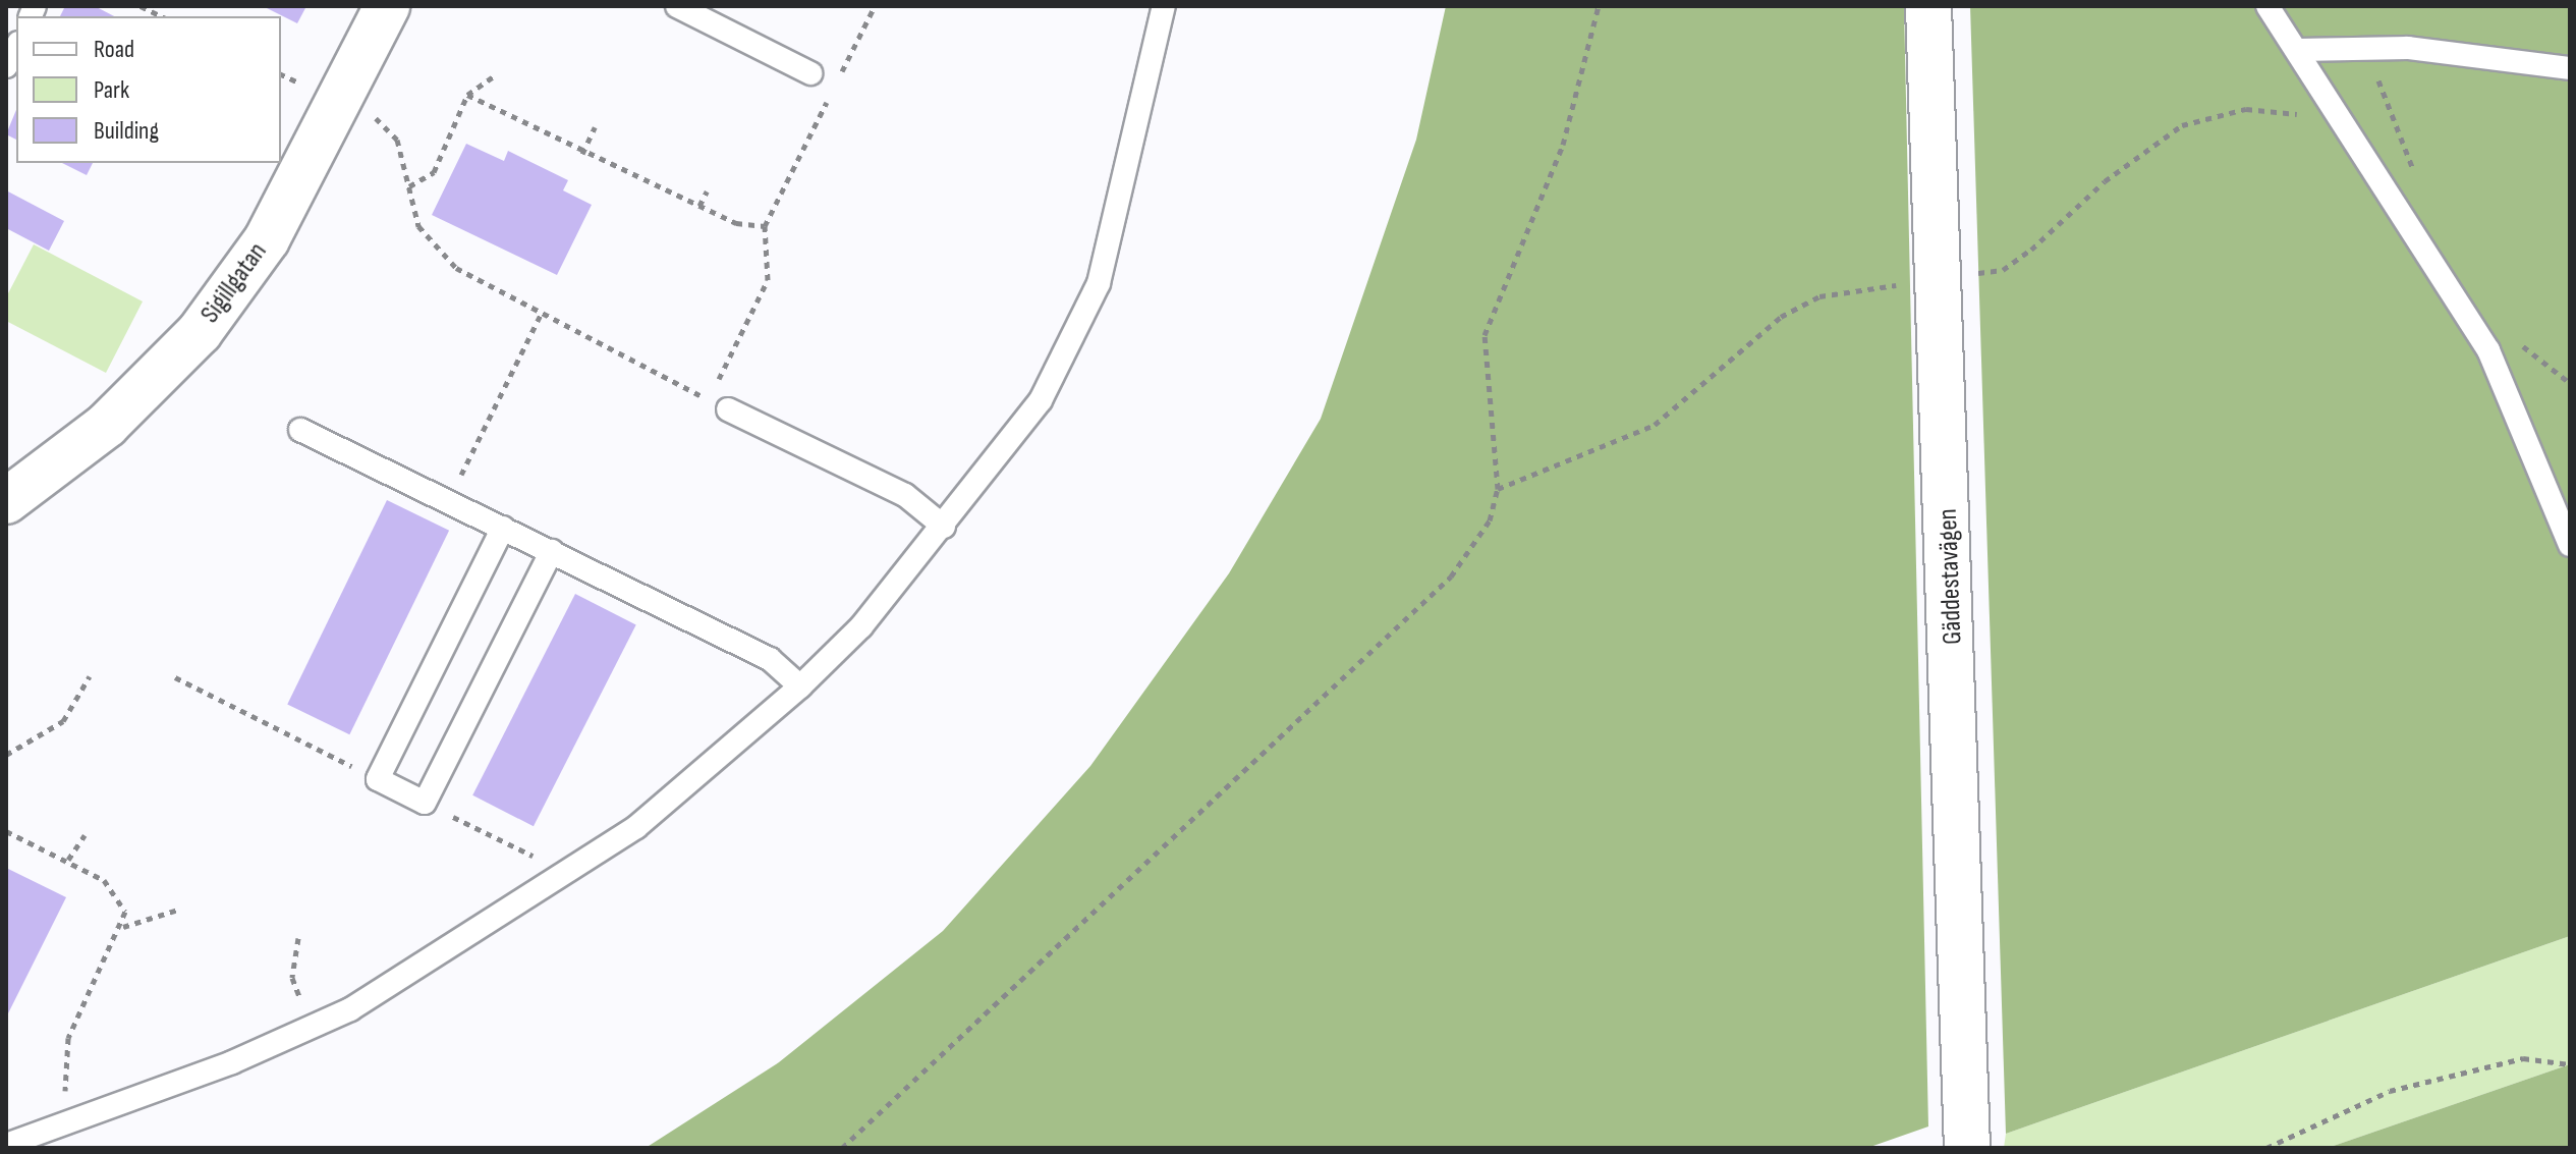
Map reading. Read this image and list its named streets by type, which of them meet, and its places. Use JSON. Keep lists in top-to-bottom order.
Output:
{
  "streets": {
    "street": ["Sigillgatan", "Gäddestavägen"]
  },
  "legend": ["Road", "Park", "Building"]
}
